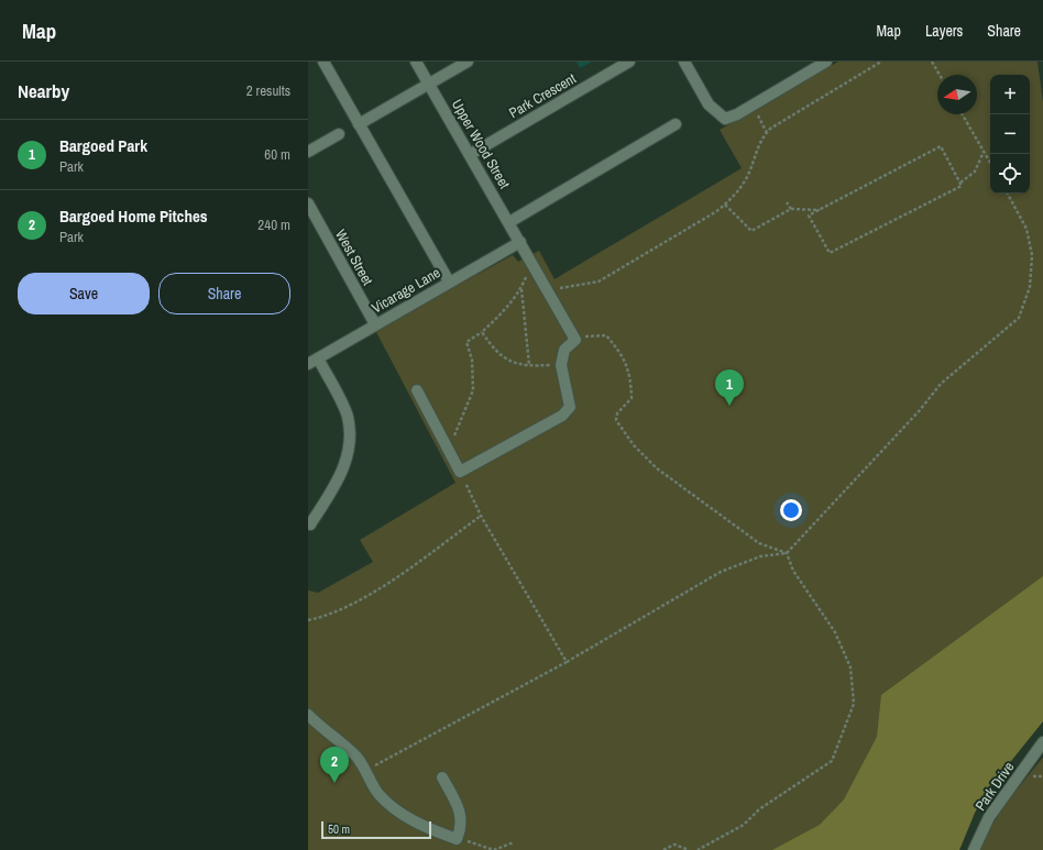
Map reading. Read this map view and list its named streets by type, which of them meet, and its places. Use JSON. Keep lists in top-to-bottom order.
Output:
{
  "streets": {
    "street": [
      "Park Crescent",
      "Upper Wood Street",
      "West Street",
      "Vicarage Lane",
      "Park Drive"
    ]
  },
  "crossings": [
    ["Park Crescent", "Upper Wood Street"],
    ["Upper Wood Street", "Vicarage Lane"],
    ["West Street", "Vicarage Lane"]
  ],
  "scale_bar": "50 m",
  "north": "left",
  "page": {
    "header": "Map",
    "nav": ["Map", "Layers", "Share"],
    "heading": ["Nearby", "2 results"],
    "map_buttons": ["+", "−"],
    "list": [
      {
        "mark": "1",
        "name": "Bargoed Park",
        "note": "Park",
        "value": "60 m"
      },
      {
        "mark": "2",
        "name": "Bargoed Home Pitches",
        "note": "Park",
        "value": "240 m"
      }
    ],
    "buttons": ["Save", "Share"],
    "pins": ["1", "2"],
    "scale": "50 m"
  }
}
